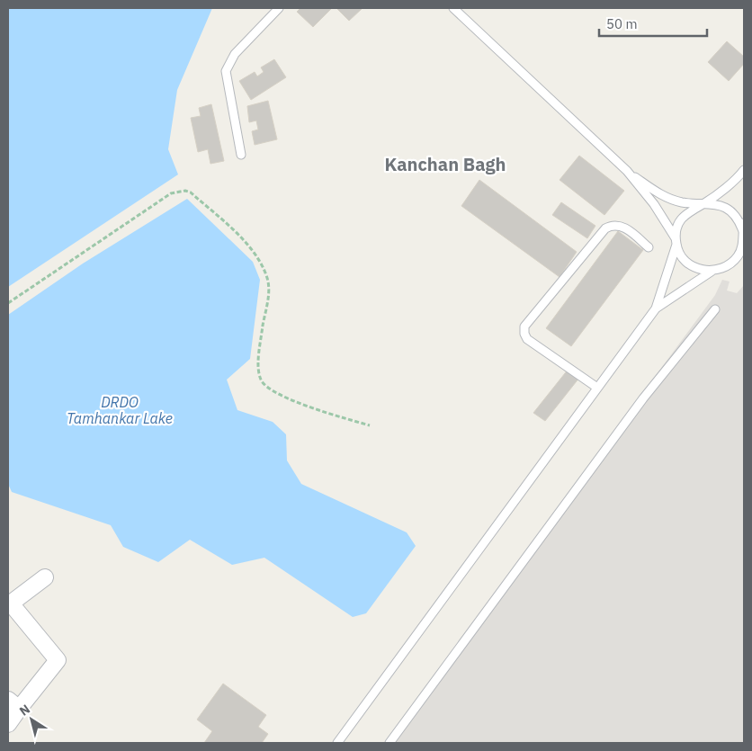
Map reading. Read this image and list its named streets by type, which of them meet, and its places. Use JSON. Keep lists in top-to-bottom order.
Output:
{
  "districts": ["Kanchan Bagh"],
  "water": ["DRDO Tamhankar Lake"],
  "scale_bar": "50 m",
  "north": "top left"
}
